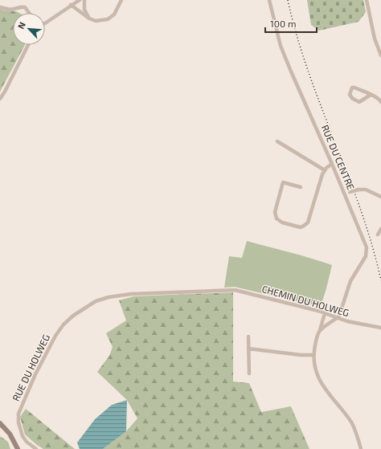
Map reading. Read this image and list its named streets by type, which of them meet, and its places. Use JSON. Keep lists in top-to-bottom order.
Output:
{
  "streets": {
    "street": ["RUE DU CENTRE", "CHEMIN DU HOLWEG", "RUE DU HOLWEG"]
  },
  "crossings": [
    ["RUE DU CENTRE", "CHEMIN DU HOLWEG"],
    ["CHEMIN DU HOLWEG", "RUE DU HOLWEG"]
  ],
  "scale_bar": "100 m",
  "north": "top left"
}
